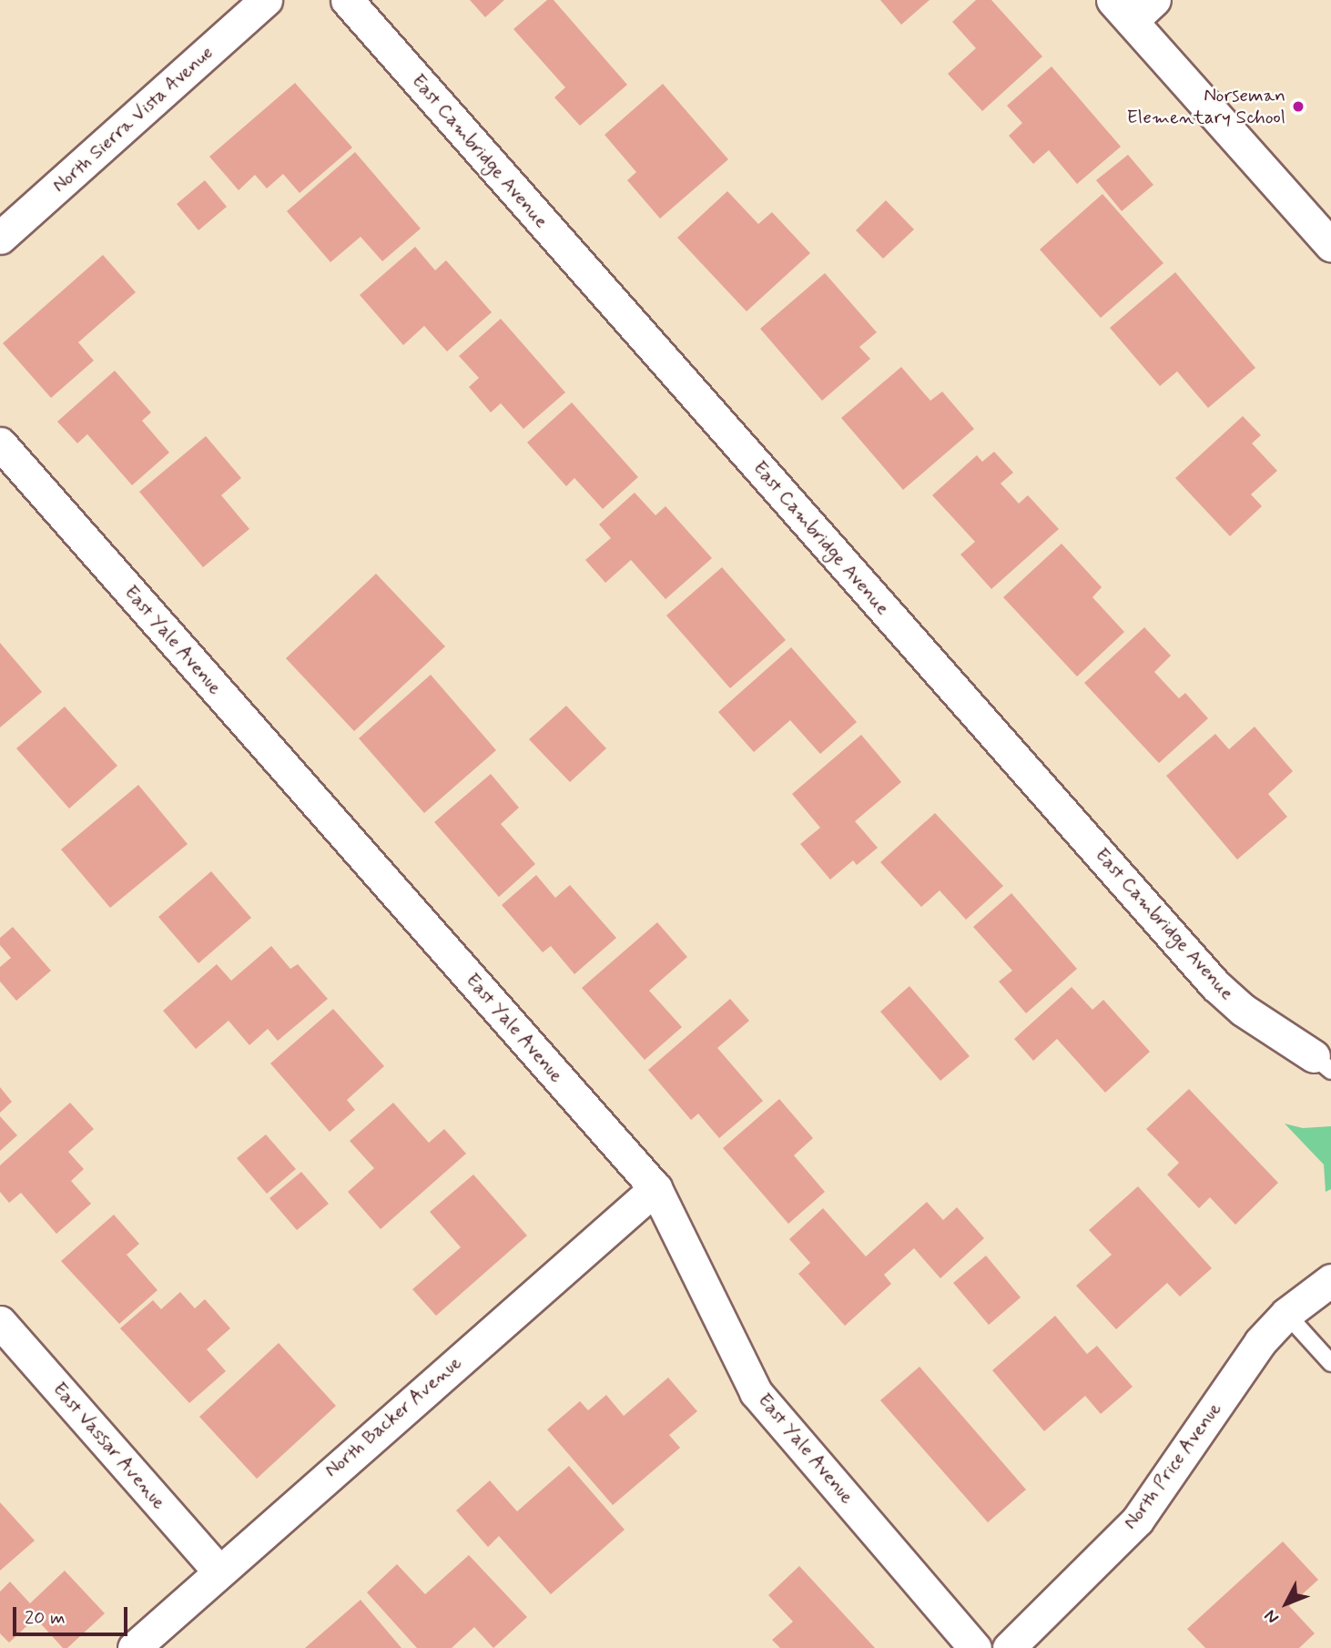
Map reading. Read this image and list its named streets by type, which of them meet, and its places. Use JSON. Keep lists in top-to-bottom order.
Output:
{
  "streets": {
    "street": [
      "North Sierra Vista Avenue",
      "East Cambridge Avenue",
      "East Yale Avenue",
      "North Backer Avenue",
      "East Vassar Avenue",
      "North Price Avenue"
    ]
  },
  "crossings": [
    ["East Yale Avenue", "North Backer Avenue"],
    ["North Backer Avenue", "East Vassar Avenue"]
  ],
  "places": ["Norseman Elementary School"],
  "scale_bar": "20 m",
  "north": "bottom left"
}
